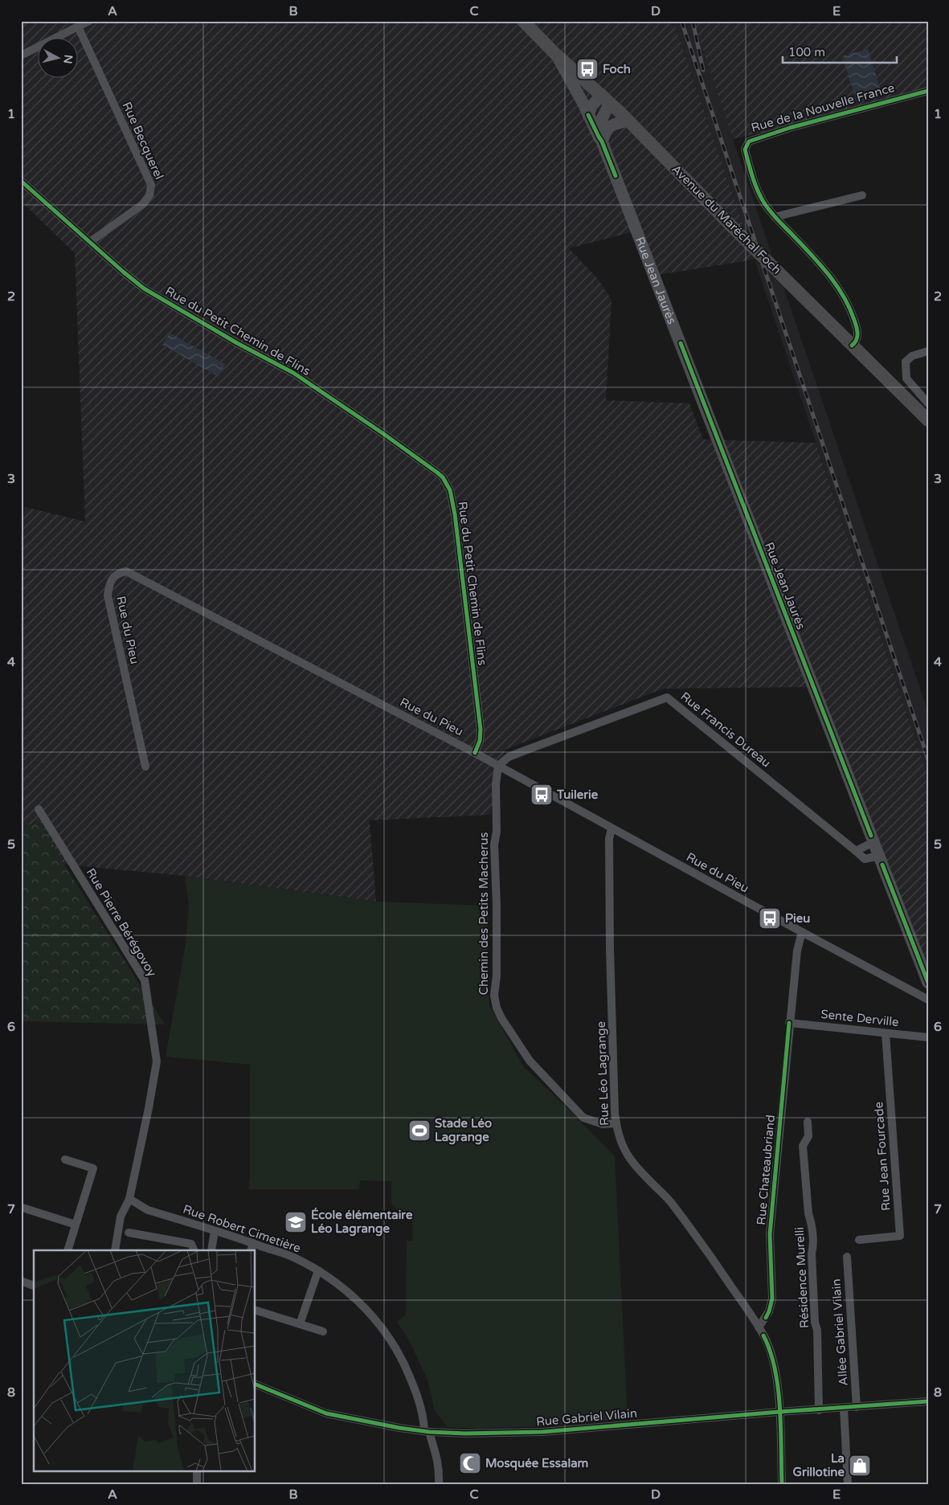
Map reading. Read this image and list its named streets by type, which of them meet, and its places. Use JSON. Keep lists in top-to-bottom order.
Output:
{
  "streets": {
    "main road": ["Avenue du Maréchal Foch", "Rue Jean Jaurès"],
    "street": [
      "Rue de la Nouvelle France",
      "Rue Becquerel",
      "Rue du Petit Chemin de Flins",
      "Rue du Pieu",
      "Rue Francis Dureau",
      "Chemin des Petits Macherus",
      "Rue Pierre Bérégovoy",
      "Sente Derville",
      "Rue Léo Lagrange",
      "Rue Jean Fourcade",
      "Rue Chateaubriand",
      "Rue Robert Cimetière",
      "Résidence Murelli",
      "Allée Gabriel Vilain",
      "Rue Gabriel Vilain"
    ]
  },
  "crossings": [
    ["Rue de la Nouvelle France", "Avenue du Maréchal Foch"],
    ["Rue Becquerel", "Rue du Petit Chemin de Flins"],
    ["Rue Jean Jaurès", "Rue Francis Dureau"],
    ["Rue du Petit Chemin de Flins", "Rue du Pieu"],
    ["Rue du Pieu", "Rue Francis Dureau"],
    ["Rue du Pieu", "Chemin des Petits Macherus"],
    ["Rue du Pieu", "Rue Léo Lagrange"],
    ["Rue du Pieu", "Rue Chateaubriand"],
    ["Rue Francis Dureau", "Chemin des Petits Macherus"],
    ["Chemin des Petits Macherus", "Rue Léo Lagrange"],
    ["Rue Pierre Bérégovoy", "Rue Robert Cimetière"],
    ["Sente Derville", "Rue Jean Fourcade"],
    ["Sente Derville", "Rue Chateaubriand"],
    ["Rue Léo Lagrange", "Rue Chateaubriand"],
    ["Rue Léo Lagrange", "Rue Gabriel Vilain"],
    ["Rue Robert Cimetière", "Rue Gabriel Vilain"],
    ["Résidence Murelli", "Rue Gabriel Vilain"],
    ["Allée Gabriel Vilain", "Rue Gabriel Vilain"]
  ],
  "places": {
    "bus stop": ["Foch", "Tuilerie", "Pieu"],
    "sports": ["Stade Léo Lagrange"],
    "school or university": ["École élémentaire Léo Lagrange"],
    "mosque": ["Mosquée Essalam"],
    "shop": ["La Grillotine"]
  },
  "scale_bar": "100 m",
  "north": "right",
  "grid": {
    "columns": [
      "A",
      "B",
      "C",
      "D",
      "E"
    ],
    "rows": [
      "1",
      "2",
      "3",
      "4",
      "5",
      "6",
      "7",
      "8"
    ]
  }
}
